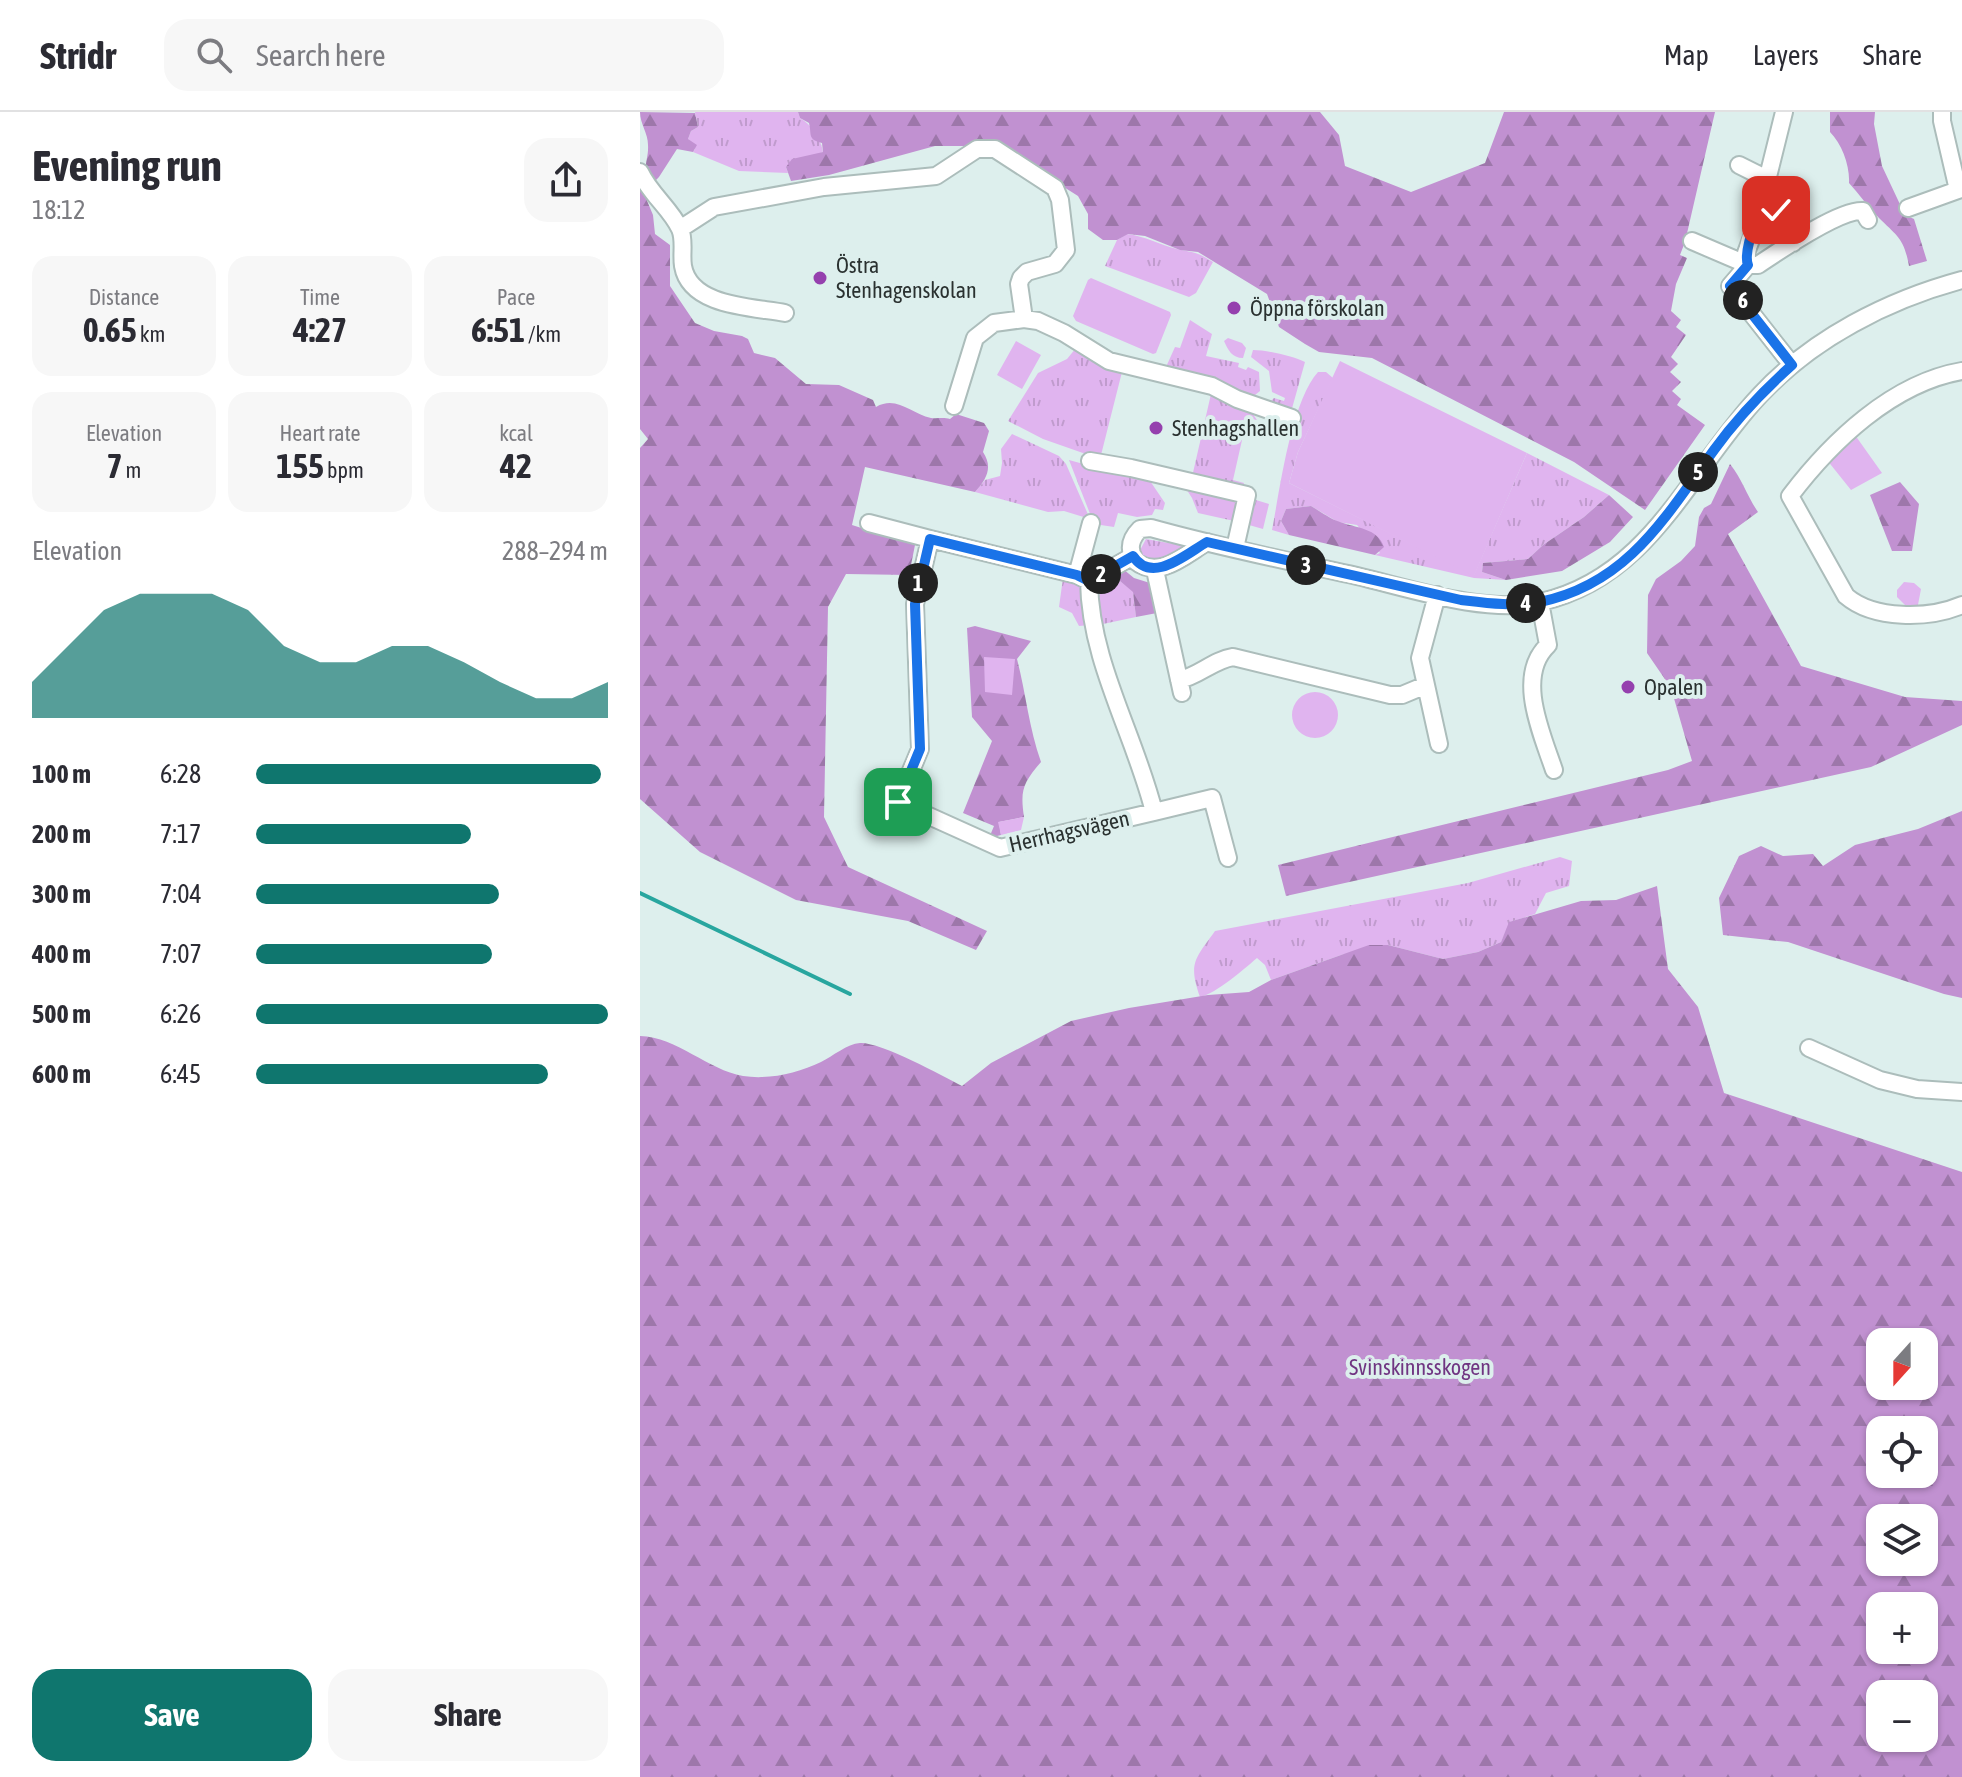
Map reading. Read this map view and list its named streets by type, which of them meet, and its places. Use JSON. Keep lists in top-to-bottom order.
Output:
{
  "streets": {
    "street": ["Herrhagsvägen"]
  },
  "parks": ["Svinskinnsskogen"],
  "places": [
    "Östra Stenhagenskolan",
    "Öppna förskolan",
    "Stenhagshallen",
    "Opalen"
  ],
  "north": "bottom",
  "page": {
    "header": "Stridr",
    "search": "Search here",
    "nav": ["Map", "Layers", "Share"],
    "heading": ["Evening run", "18:12"],
    "stats": [
      ["Distance", "0.65 km"],
      ["Time", "4:27"],
      ["Pace", "6:51 /km"],
      ["Elevation", "7 m"],
      ["Heart rate", "155 bpm"],
      ["kcal", "42"]
    ],
    "pins": [
      "6",
      "5",
      "3",
      "2",
      "1",
      "4"
    ],
    "chart": ["Elevation", "288–294 m"],
    "list": [
      {
        "name": "100 m",
        "note": "6:28"
      },
      {
        "name": "200 m",
        "note": "7:17"
      },
      {
        "name": "300 m",
        "note": "7:04"
      },
      {
        "name": "400 m",
        "note": "7:07"
      },
      {
        "name": "500 m",
        "note": "6:26"
      },
      {
        "name": "600 m",
        "note": "6:45"
      }
    ],
    "map_buttons": ["+", "−"],
    "buttons": ["Save", "Share"]
  }
}
